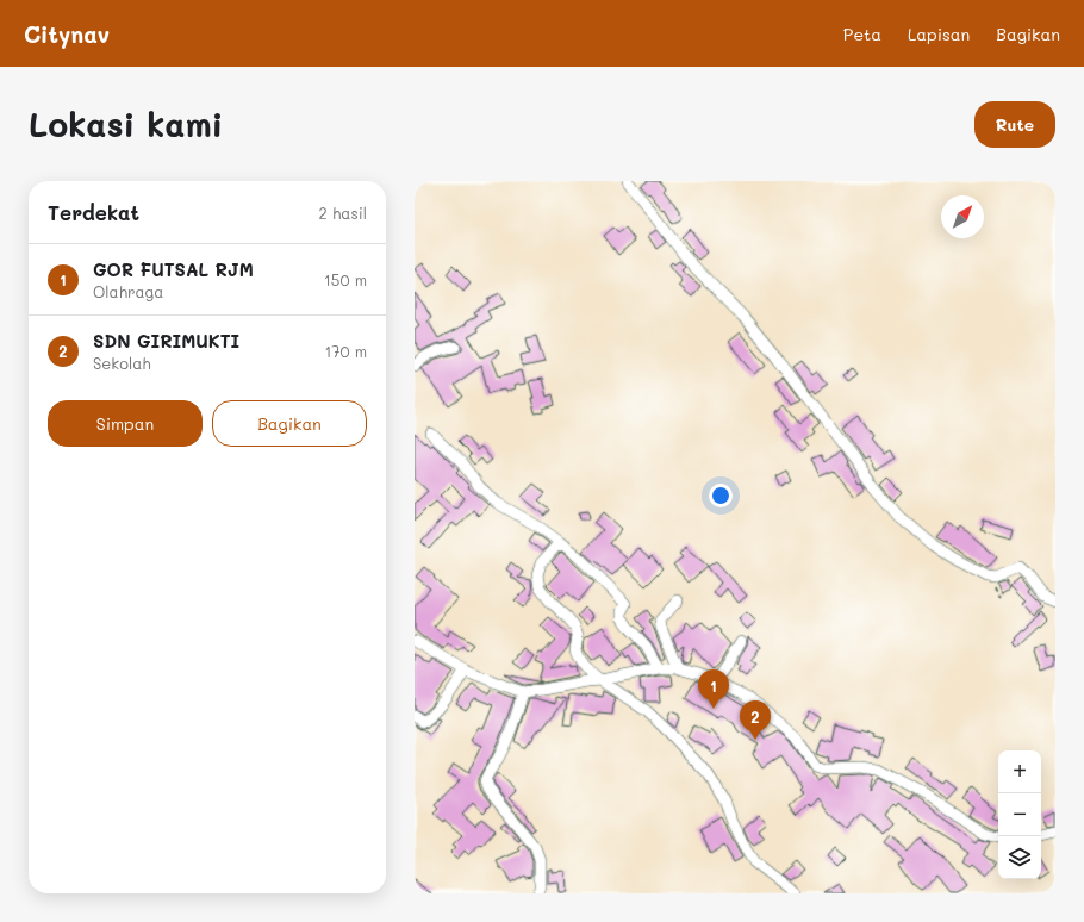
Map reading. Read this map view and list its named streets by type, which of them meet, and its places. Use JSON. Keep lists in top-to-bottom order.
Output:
{
  "north": "top right",
  "page": {
    "header": "Citynav",
    "nav": ["Peta", "Lapisan", "Bagikan"],
    "buttons": [
      "Rute",
      ["Simpan", "Bagikan"]
    ],
    "title": "Lokasi kami",
    "heading": ["Terdekat", "2 hasil"],
    "list": [
      {
        "mark": "1",
        "name": "GOR FUTSAL RJM",
        "note": "Olahraga",
        "value": "150 m"
      },
      {
        "mark": "2",
        "name": "SDN GIRIMUKTI",
        "note": "Sekolah",
        "value": "170 m"
      }
    ],
    "pins": ["1", "2"],
    "map_buttons": ["+", "−"]
  }
}
